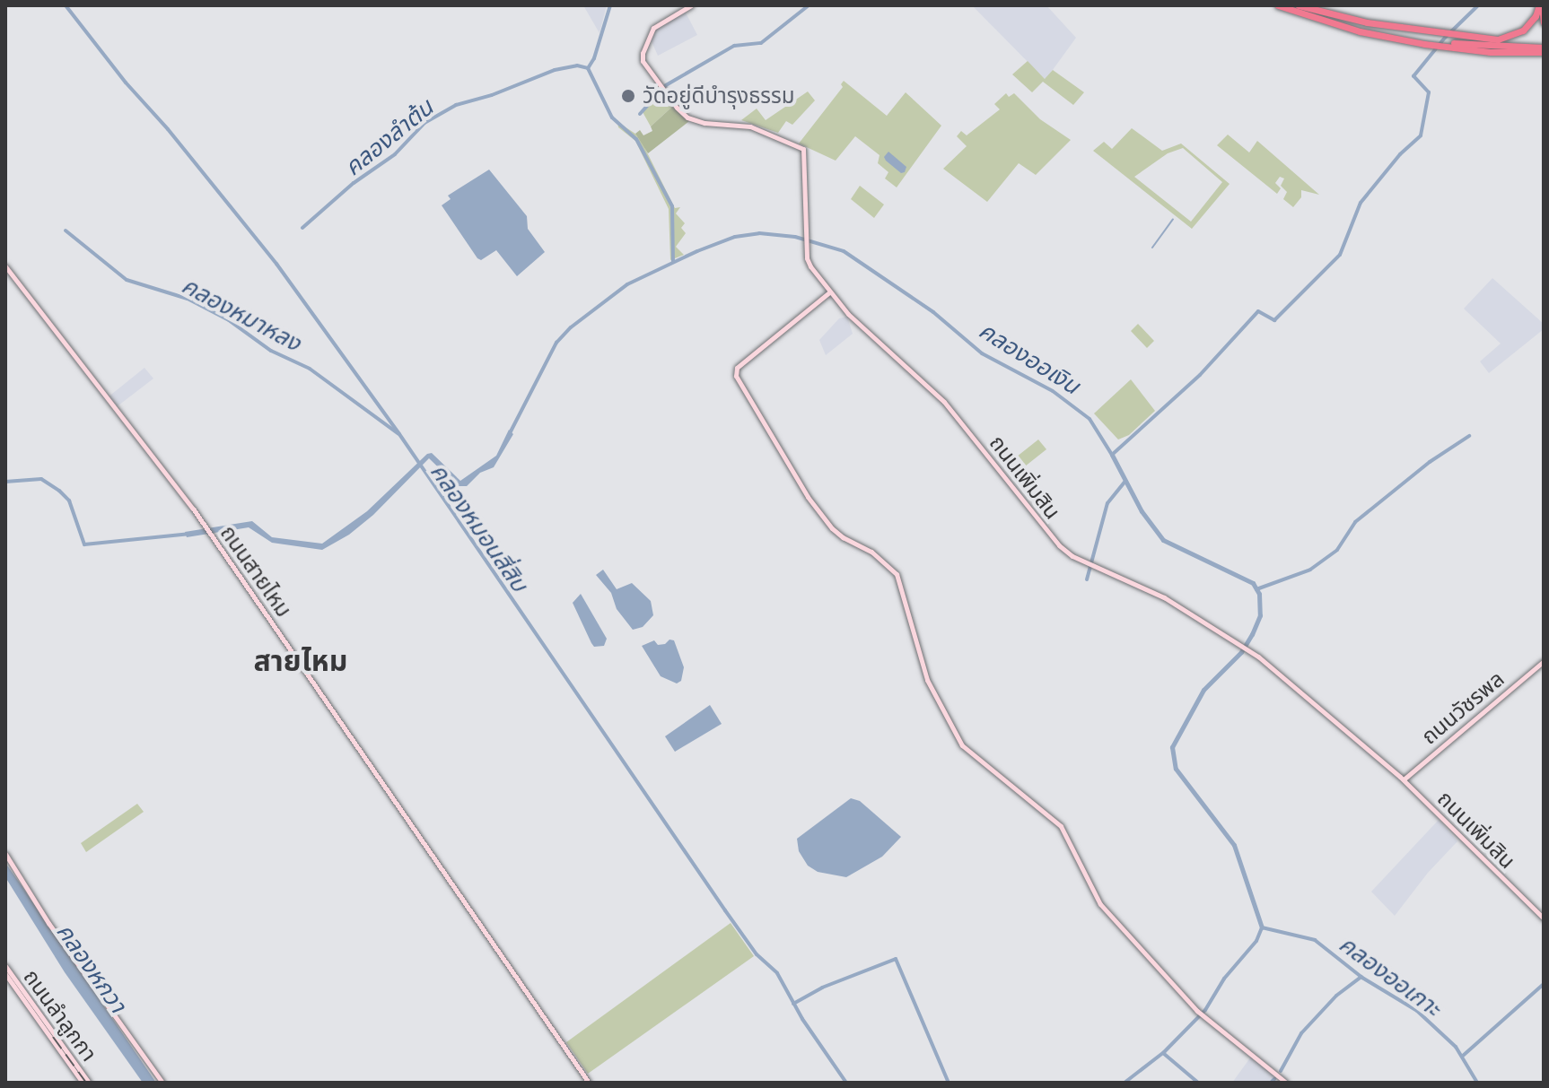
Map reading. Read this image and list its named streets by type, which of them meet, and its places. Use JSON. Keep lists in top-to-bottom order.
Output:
{
  "streets": {
    "street": [
      "ถนนเพิ่มสิน",
      "ถนนสายไหม",
      "ถนนวัชรพล",
      "ถนนลำลูกกา"
    ]
  },
  "crossings": [
    ["ถนนเพิ่มสิน", "ถนนวัชรพล"]
  ],
  "districts": ["สายไหม"],
  "water": [
    "คลองลำต้น",
    "คลองหมาหลง",
    "คลองออเงิน",
    "คลองหมอนสี่สิบ",
    "คลองหกวา",
    "คลองออเกาะ"
  ],
  "places": ["วัดอยู่ดีบำรุงธรรม"]
}
